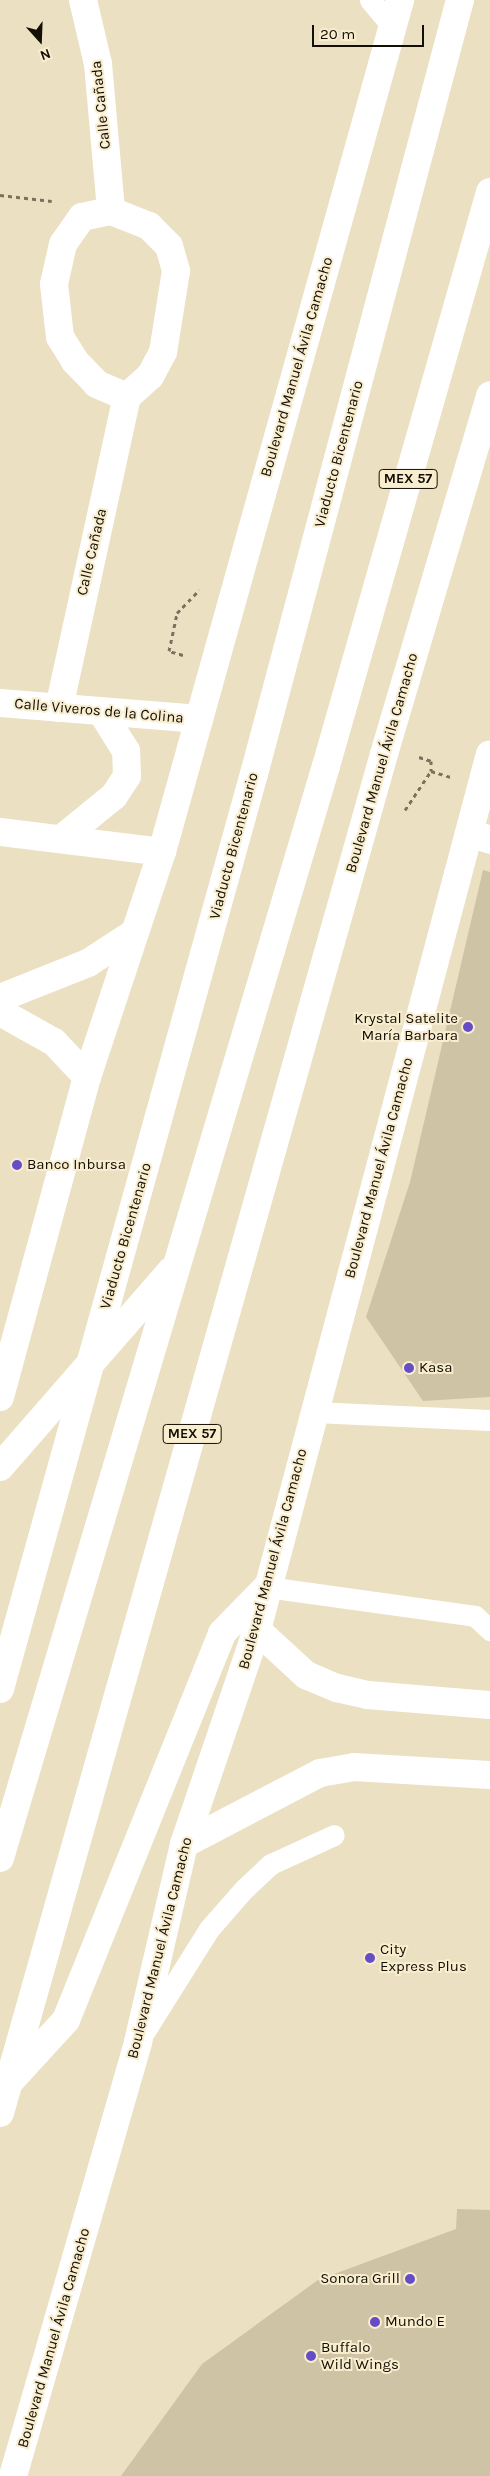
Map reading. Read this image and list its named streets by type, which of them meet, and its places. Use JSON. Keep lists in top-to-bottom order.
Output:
{
  "streets": {
    "main road": [
      "Calle Cañada",
      "Boulevard Manuel Ávila Camacho",
      "Viaducto Bicentenario",
      "MEX 57",
      "Calle Viveros de la Colina"
    ]
  },
  "crossings": [
    ["Calle Cañada", "Calle Viveros de la Colina"],
    ["Boulevard Manuel Ávila Camacho", "Calle Viveros de la Colina"]
  ],
  "places": [
    "Krystal Satelite María Barbara",
    "Banco Inbursa",
    "Kasa",
    "City Express Plus",
    "Sonora Grill",
    "Mundo E",
    "Buffalo Wild Wings"
  ],
  "scale_bar": "20 m",
  "north": "bottom"
}
